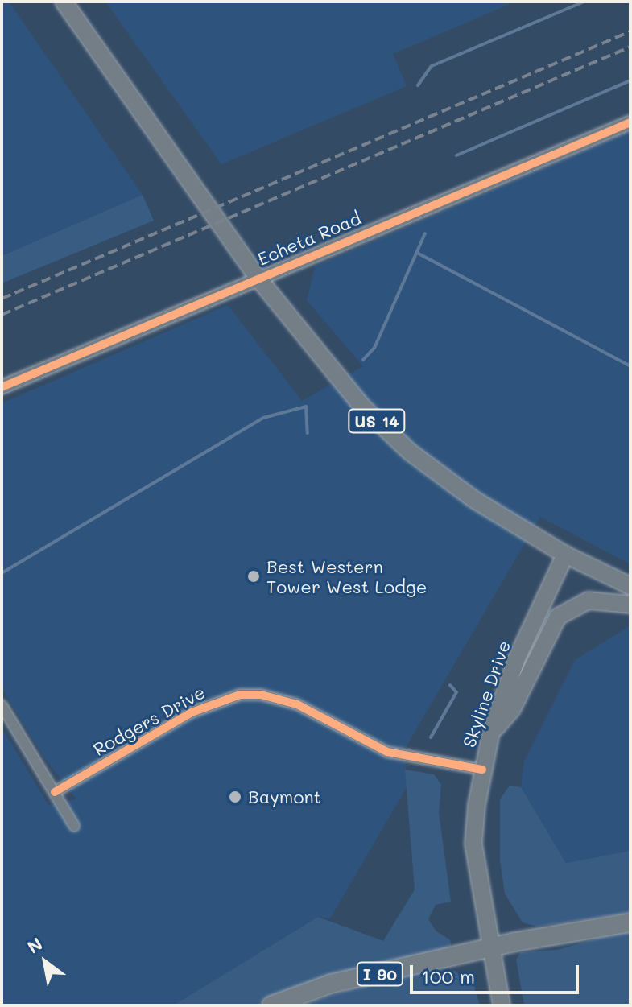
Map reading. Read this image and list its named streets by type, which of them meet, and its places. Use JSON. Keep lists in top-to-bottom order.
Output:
{
  "streets": {
    "highway": ["I 90"],
    "main road": ["US 14", "Skyline Drive"],
    "street": ["Echeta Road", "Rodgers Drive"]
  },
  "crossings": [
    ["Echeta Road", "US 14"],
    ["US 14", "Skyline Drive"],
    ["Skyline Drive", "Rodgers Drive"],
    ["Skyline Drive", "I 90"]
  ],
  "places": ["Best Western Tower West Lodge", "Baymont"],
  "scale_bar": "100 m",
  "north": "top left"
}
